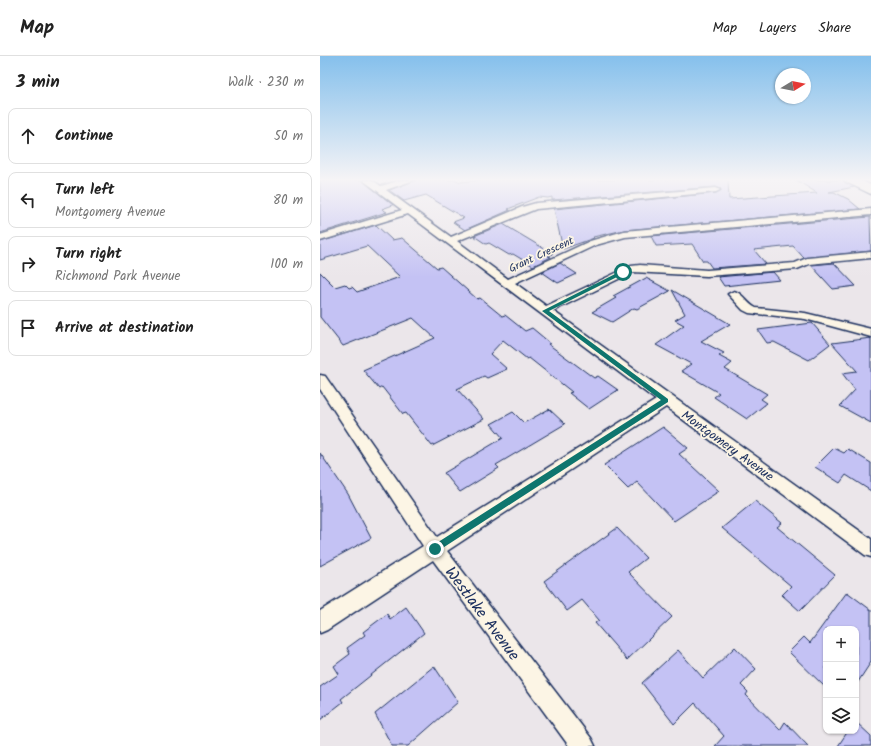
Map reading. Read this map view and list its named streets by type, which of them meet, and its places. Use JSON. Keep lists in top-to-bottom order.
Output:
{
  "streets": {
    "street": ["Grant Crescent", "Montgomery Avenue", "Westlake Avenue"]
  },
  "crossings": [
    ["Grant Crescent", "Montgomery Avenue"]
  ],
  "north": "right",
  "page": {
    "header": "Map",
    "nav": ["Map", "Layers", "Share"],
    "heading": ["3 min", "Walk · 230 m"],
    "list": [
      ["Continue", "50 m"],
      ["Turn left", "Montgomery Avenue", "80 m"],
      ["Turn right", "Richmond Park Avenue", "100 m"],
      "Arrive at destination"
    ],
    "map_buttons": ["+", "−"]
  }
}
